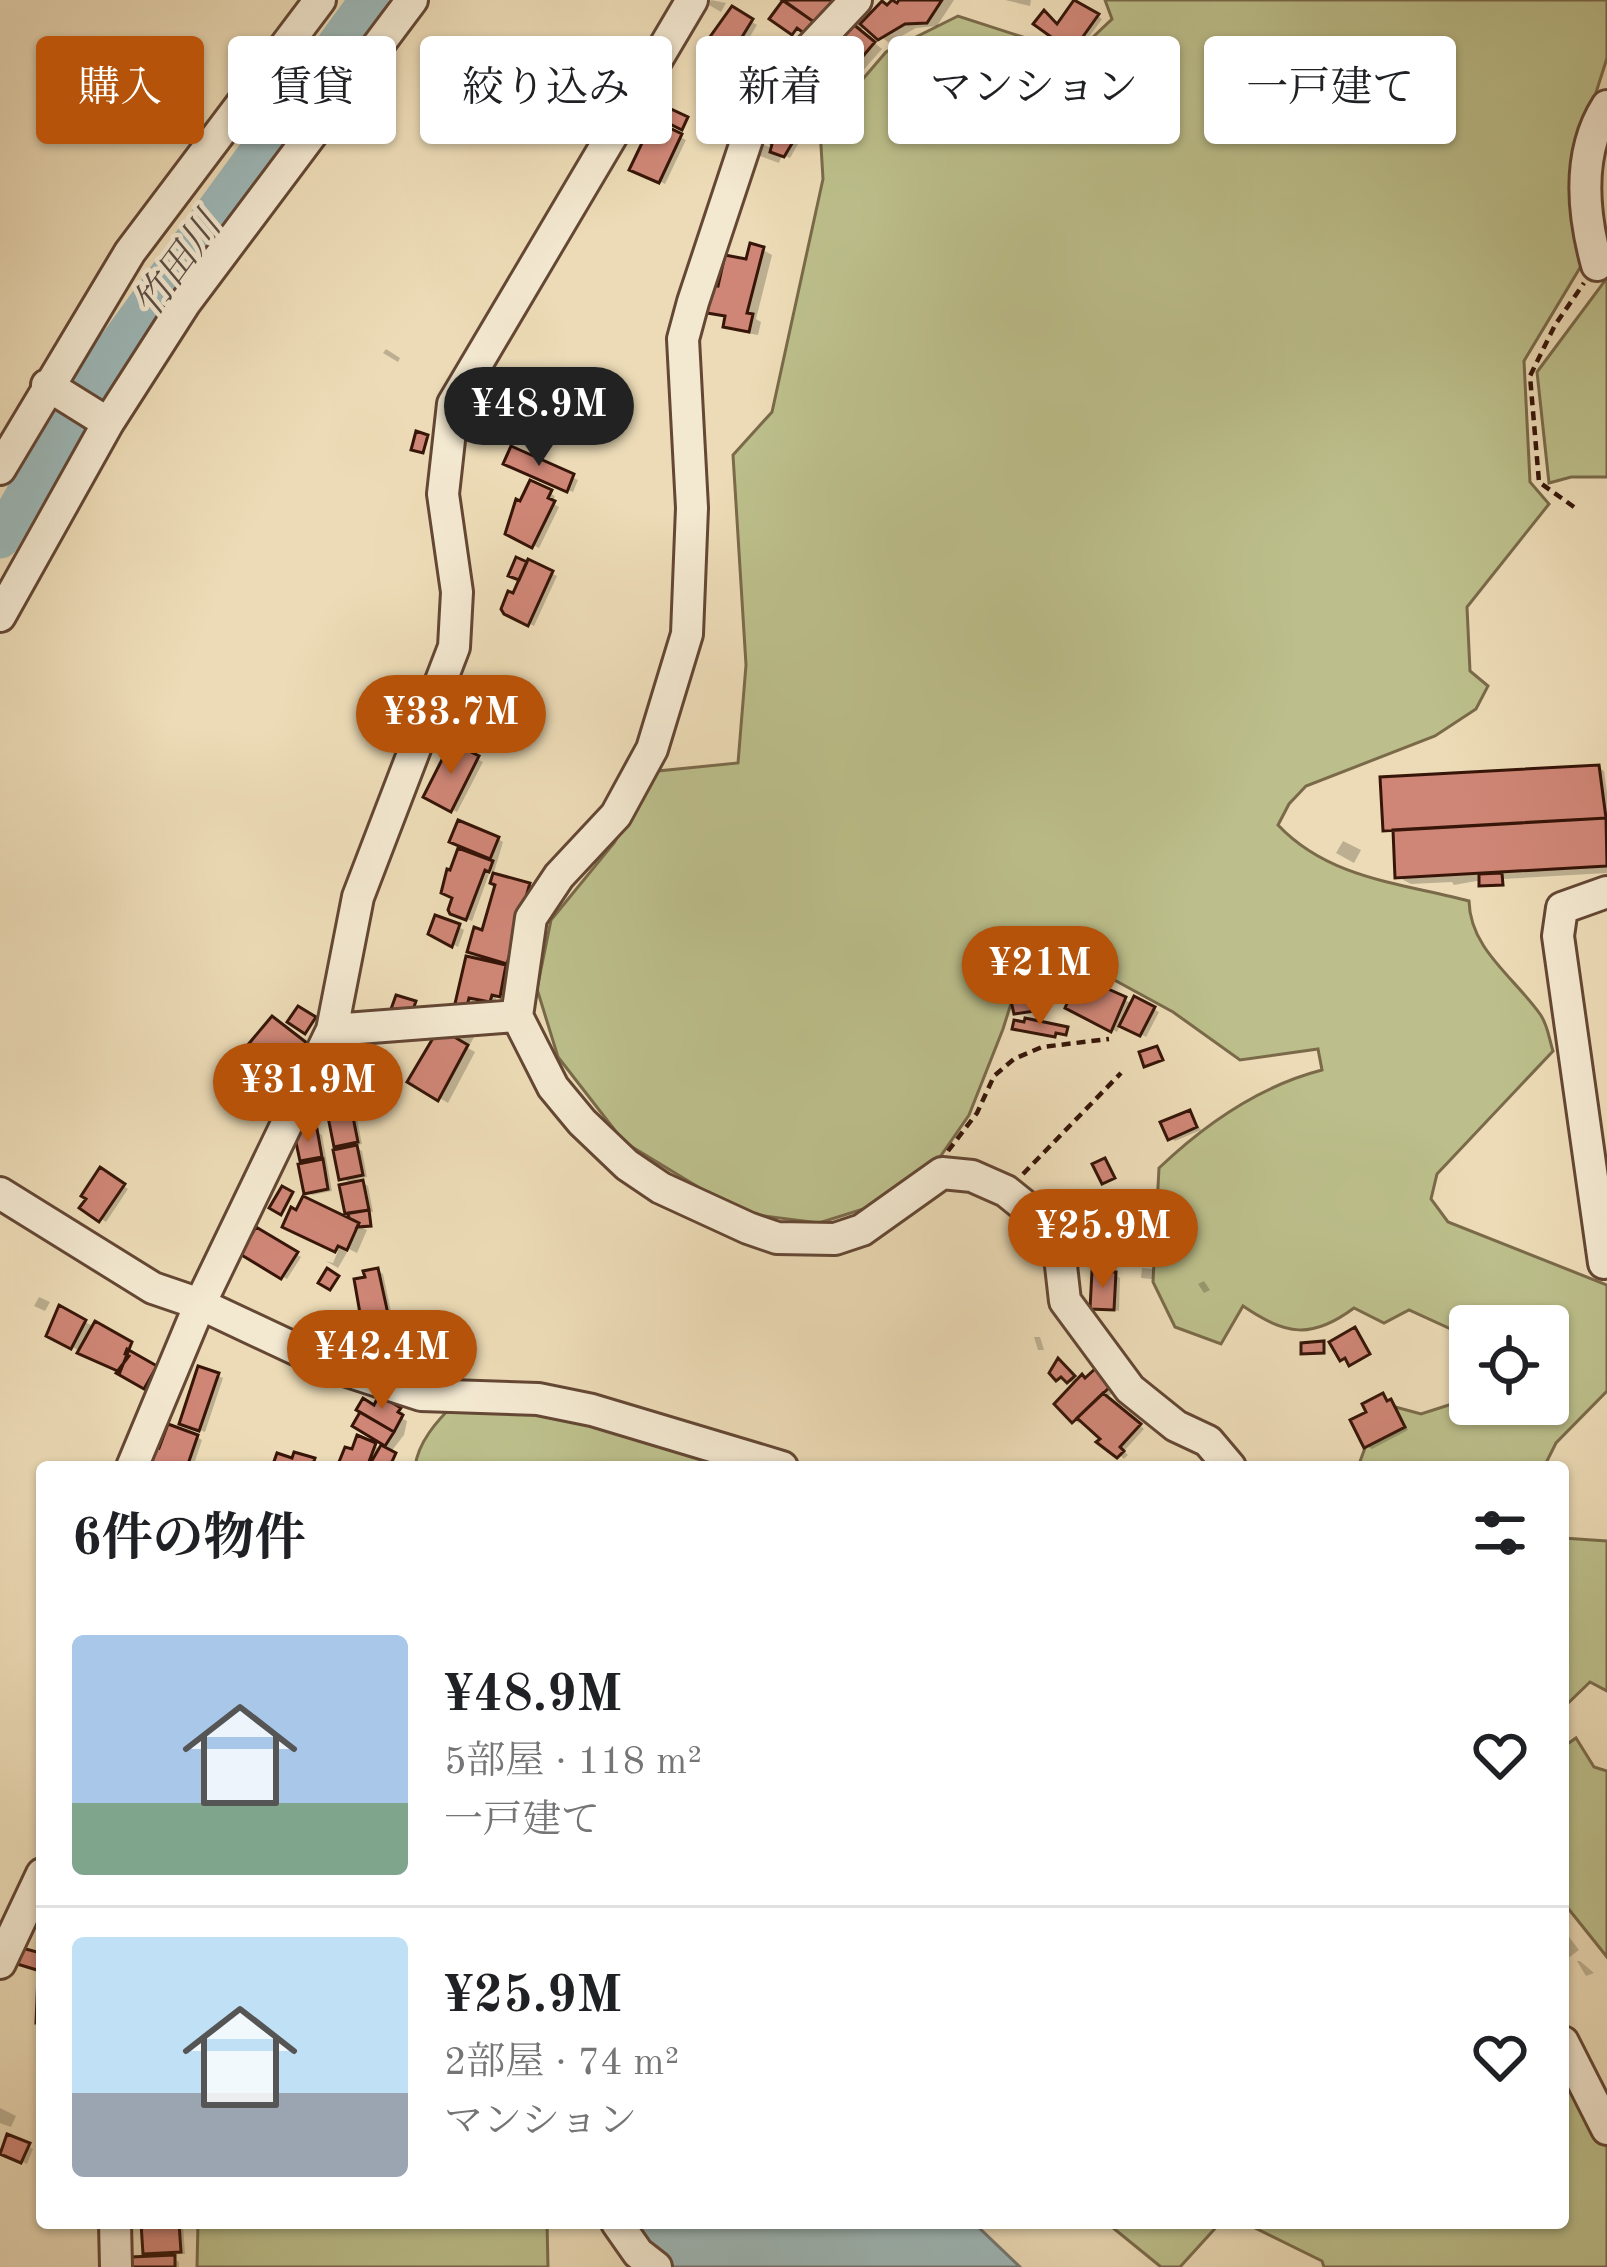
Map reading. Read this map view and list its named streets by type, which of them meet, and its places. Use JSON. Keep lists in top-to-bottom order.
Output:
{
  "water": ["竹田川"],
  "page": {
    "chip": [
      "購入",
      "賃貸",
      "絞り込み",
      "新着",
      "マンション",
      "一戸建て"
    ],
    "price": [
      "¥48.9M",
      "¥33.7M",
      "¥21M",
      "¥31.9M",
      "¥25.9M",
      "¥42.4M"
    ],
    "heading": "6件の物件",
    "list": [
      {
        "name": "¥48.9M",
        "note": "5部屋 · 118 m² · 一戸建て"
      },
      {
        "name": "¥25.9M",
        "note": "2部屋 · 74 m² · マンション"
      }
    ]
  }
}
